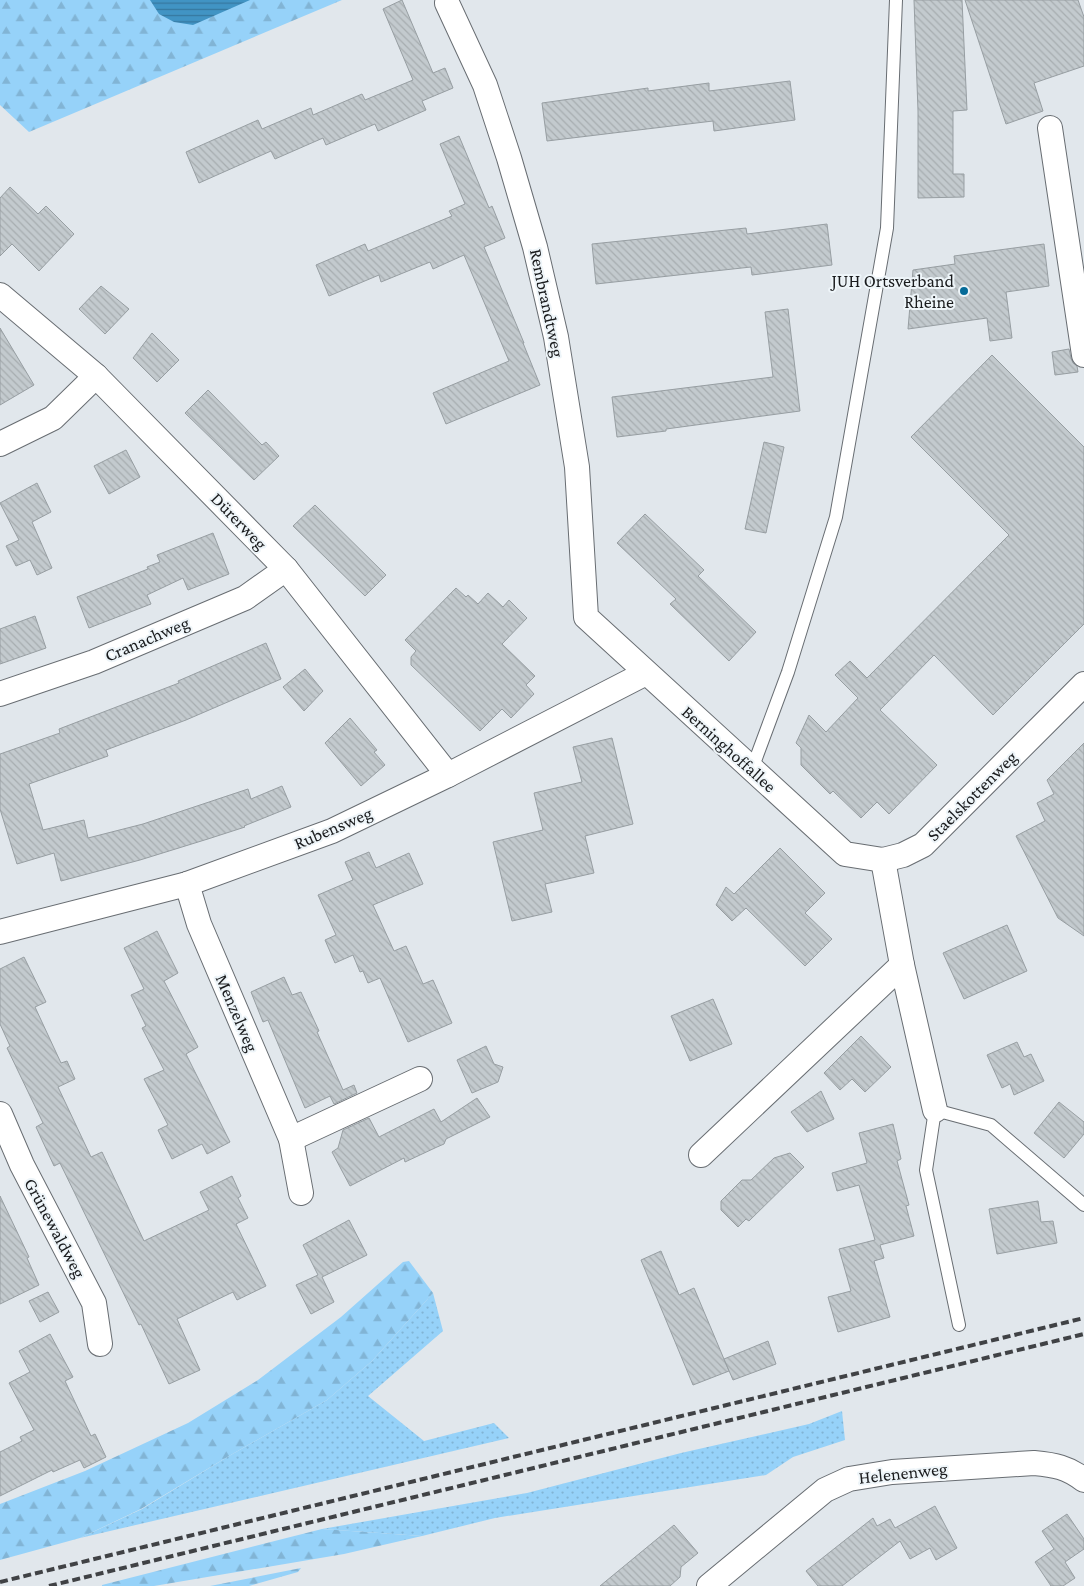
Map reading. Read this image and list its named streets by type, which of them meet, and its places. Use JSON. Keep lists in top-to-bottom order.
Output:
{
  "streets": {
    "street": [
      "Rembrandtweg",
      "Dürerweg",
      "Cranachweg",
      "Berninghoffallee",
      "Staelskottenweg",
      "Rubensweg",
      "Menzelweg",
      "Grünewaldweg",
      "Helenenweg"
    ]
  },
  "crossings": [
    ["Rembrandtweg", "Berninghoffallee"],
    ["Dürerweg", "Cranachweg"],
    ["Dürerweg", "Rubensweg"],
    ["Berninghoffallee", "Staelskottenweg"],
    ["Berninghoffallee", "Rubensweg"],
    ["Rubensweg", "Menzelweg"]
  ],
  "places": ["JUH Ortsverband Rheine"]
}
